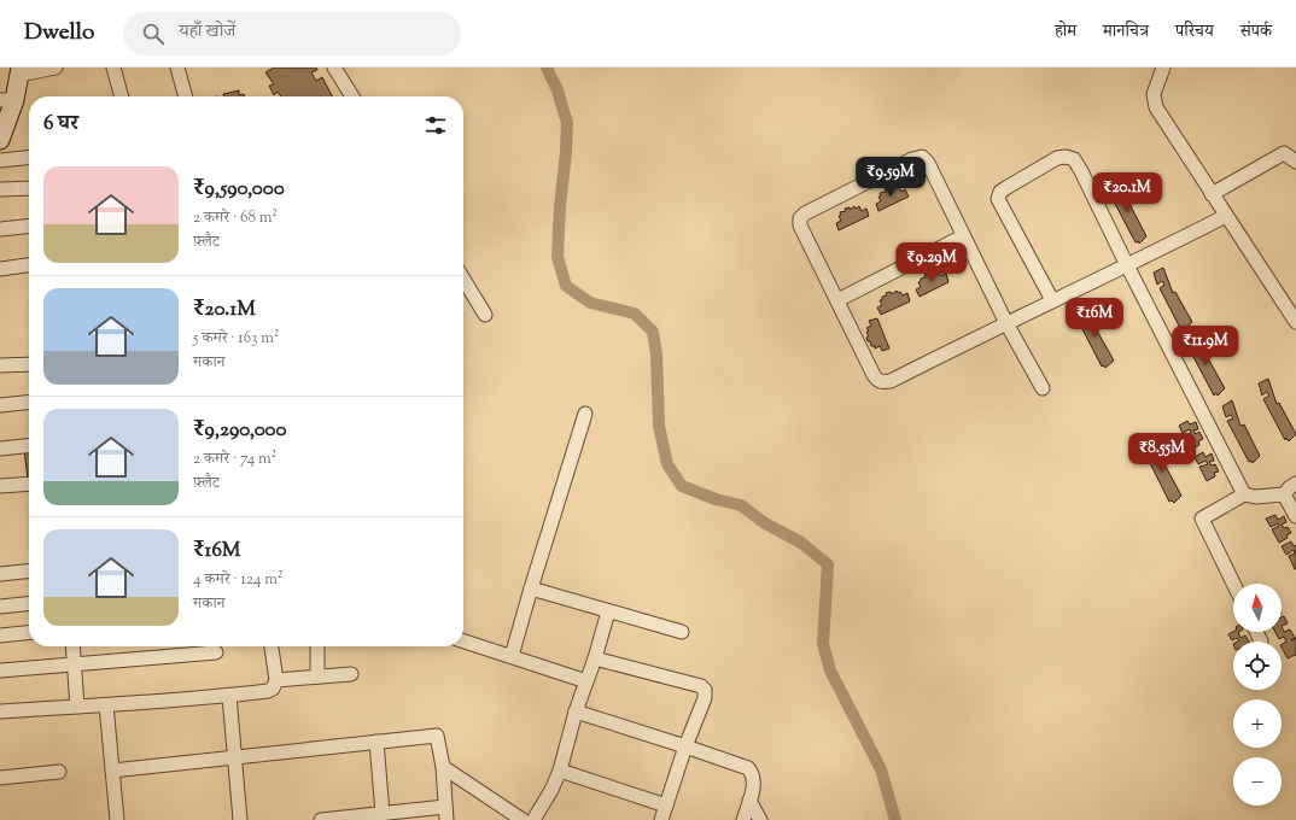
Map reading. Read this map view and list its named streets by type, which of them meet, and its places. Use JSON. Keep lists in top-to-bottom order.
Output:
{
  "north": "top",
  "page": {
    "header": "Dwello",
    "search": "यहाँ खोजें",
    "nav": [
      "होम",
      "मानचित्र",
      "परिचय",
      "संपर्क"
    ],
    "heading": "6 घर",
    "list": [
      {
        "name": "₹9,590,000",
        "note": "2 कमरे · 68 m² · फ़्लैट"
      },
      {
        "name": "₹20.1M",
        "note": "5 कमरे · 163 m² · मकान"
      },
      {
        "name": "₹9,290,000",
        "note": "2 कमरे · 74 m² · फ़्लैट"
      },
      {
        "name": "₹16M",
        "note": "4 कमरे · 124 m² · मकान"
      }
    ],
    "price": [
      "₹9.59M",
      "₹20.1M",
      "₹9.29M",
      "₹16M",
      "₹11.9M",
      "₹8.55M"
    ],
    "map_buttons": ["+", "−"]
  }
}
